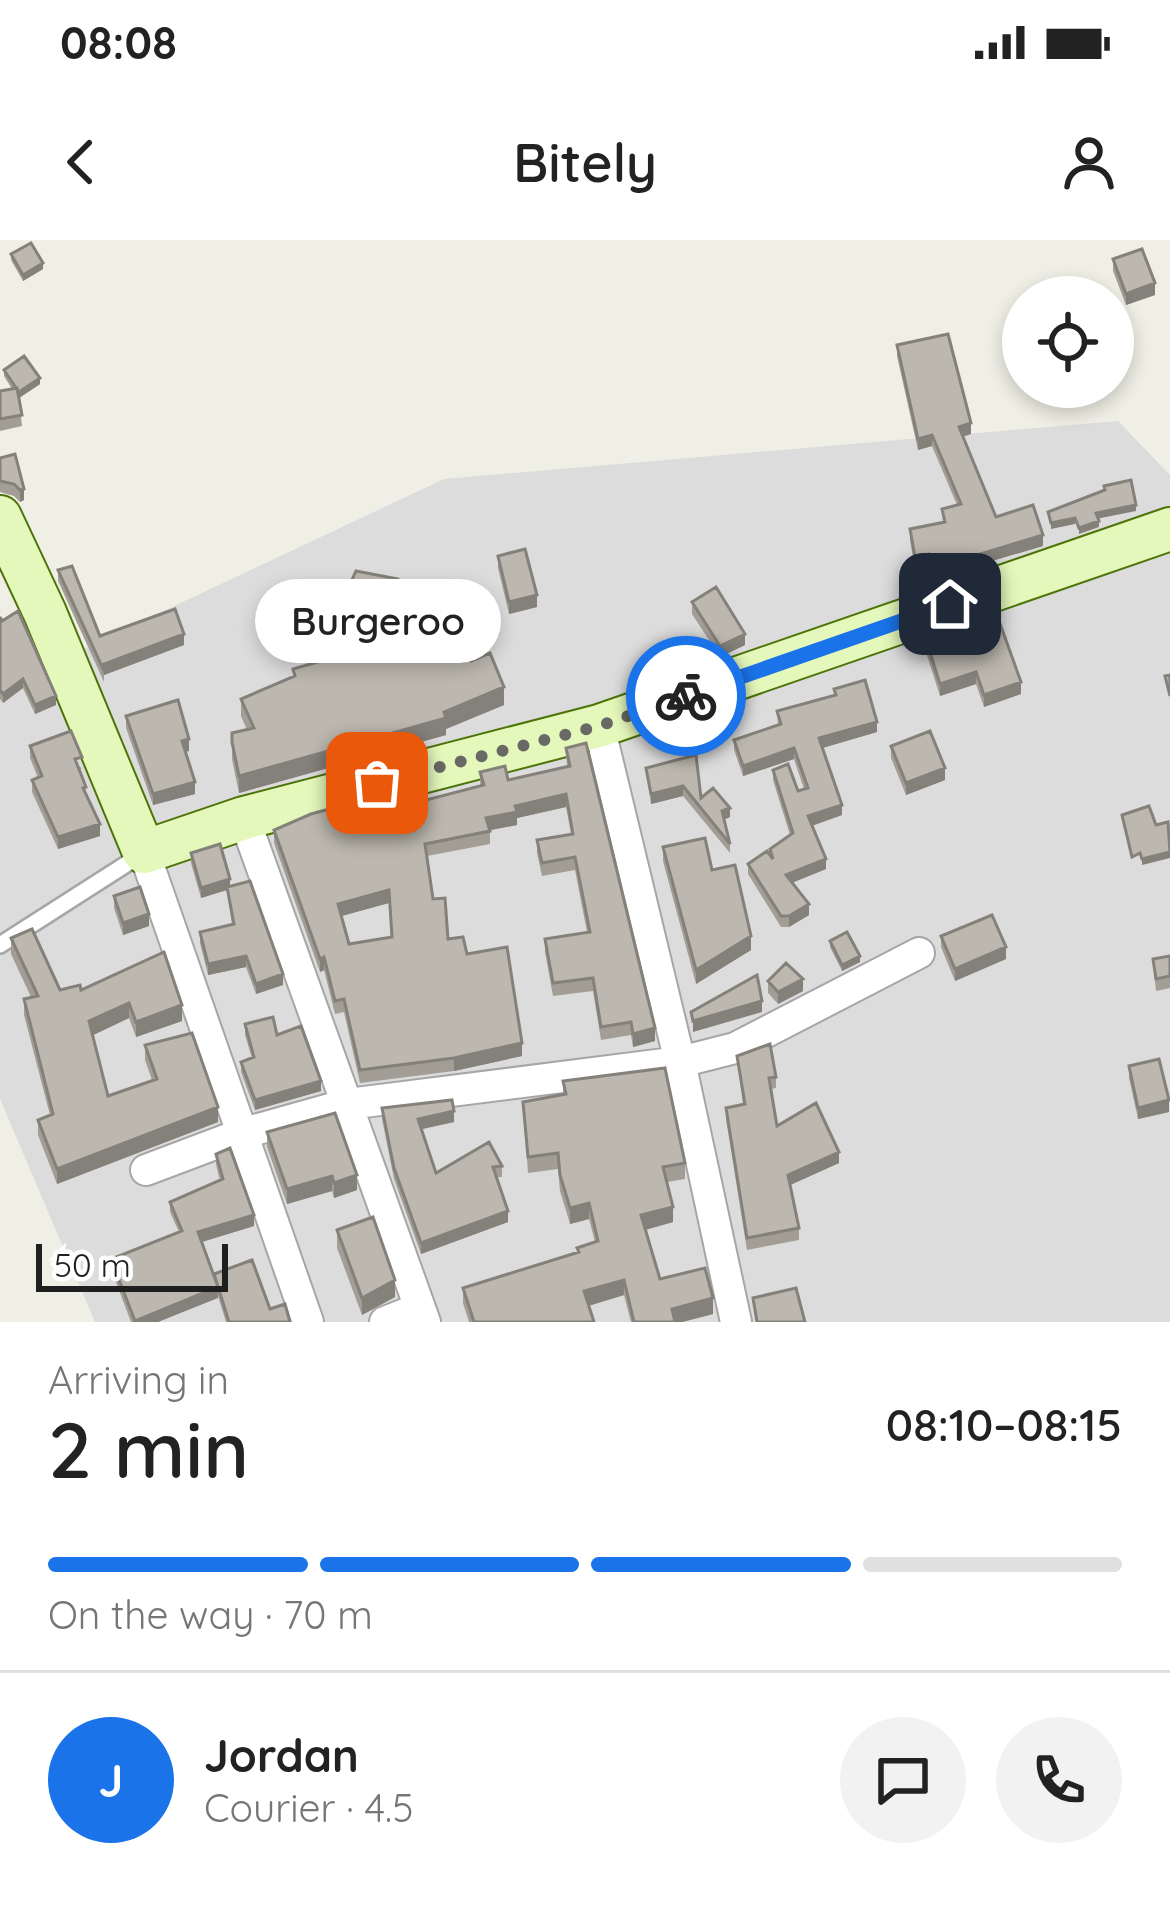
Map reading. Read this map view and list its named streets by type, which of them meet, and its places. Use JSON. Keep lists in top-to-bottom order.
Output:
{
  "places": ["Burgeroo"],
  "scale_bar": "50 m",
  "page": {
    "status": "08:08",
    "header": "Bitely",
    "bubble": "Burgeroo",
    "scale": "50 m",
    "heading": ["2 min", "Arriving in", "08:10–08:15"],
    "panel": ["Jordan", "Courier · 4.5"],
    "bar": "On the way · 70 m",
    "round": "J"
  }
}
